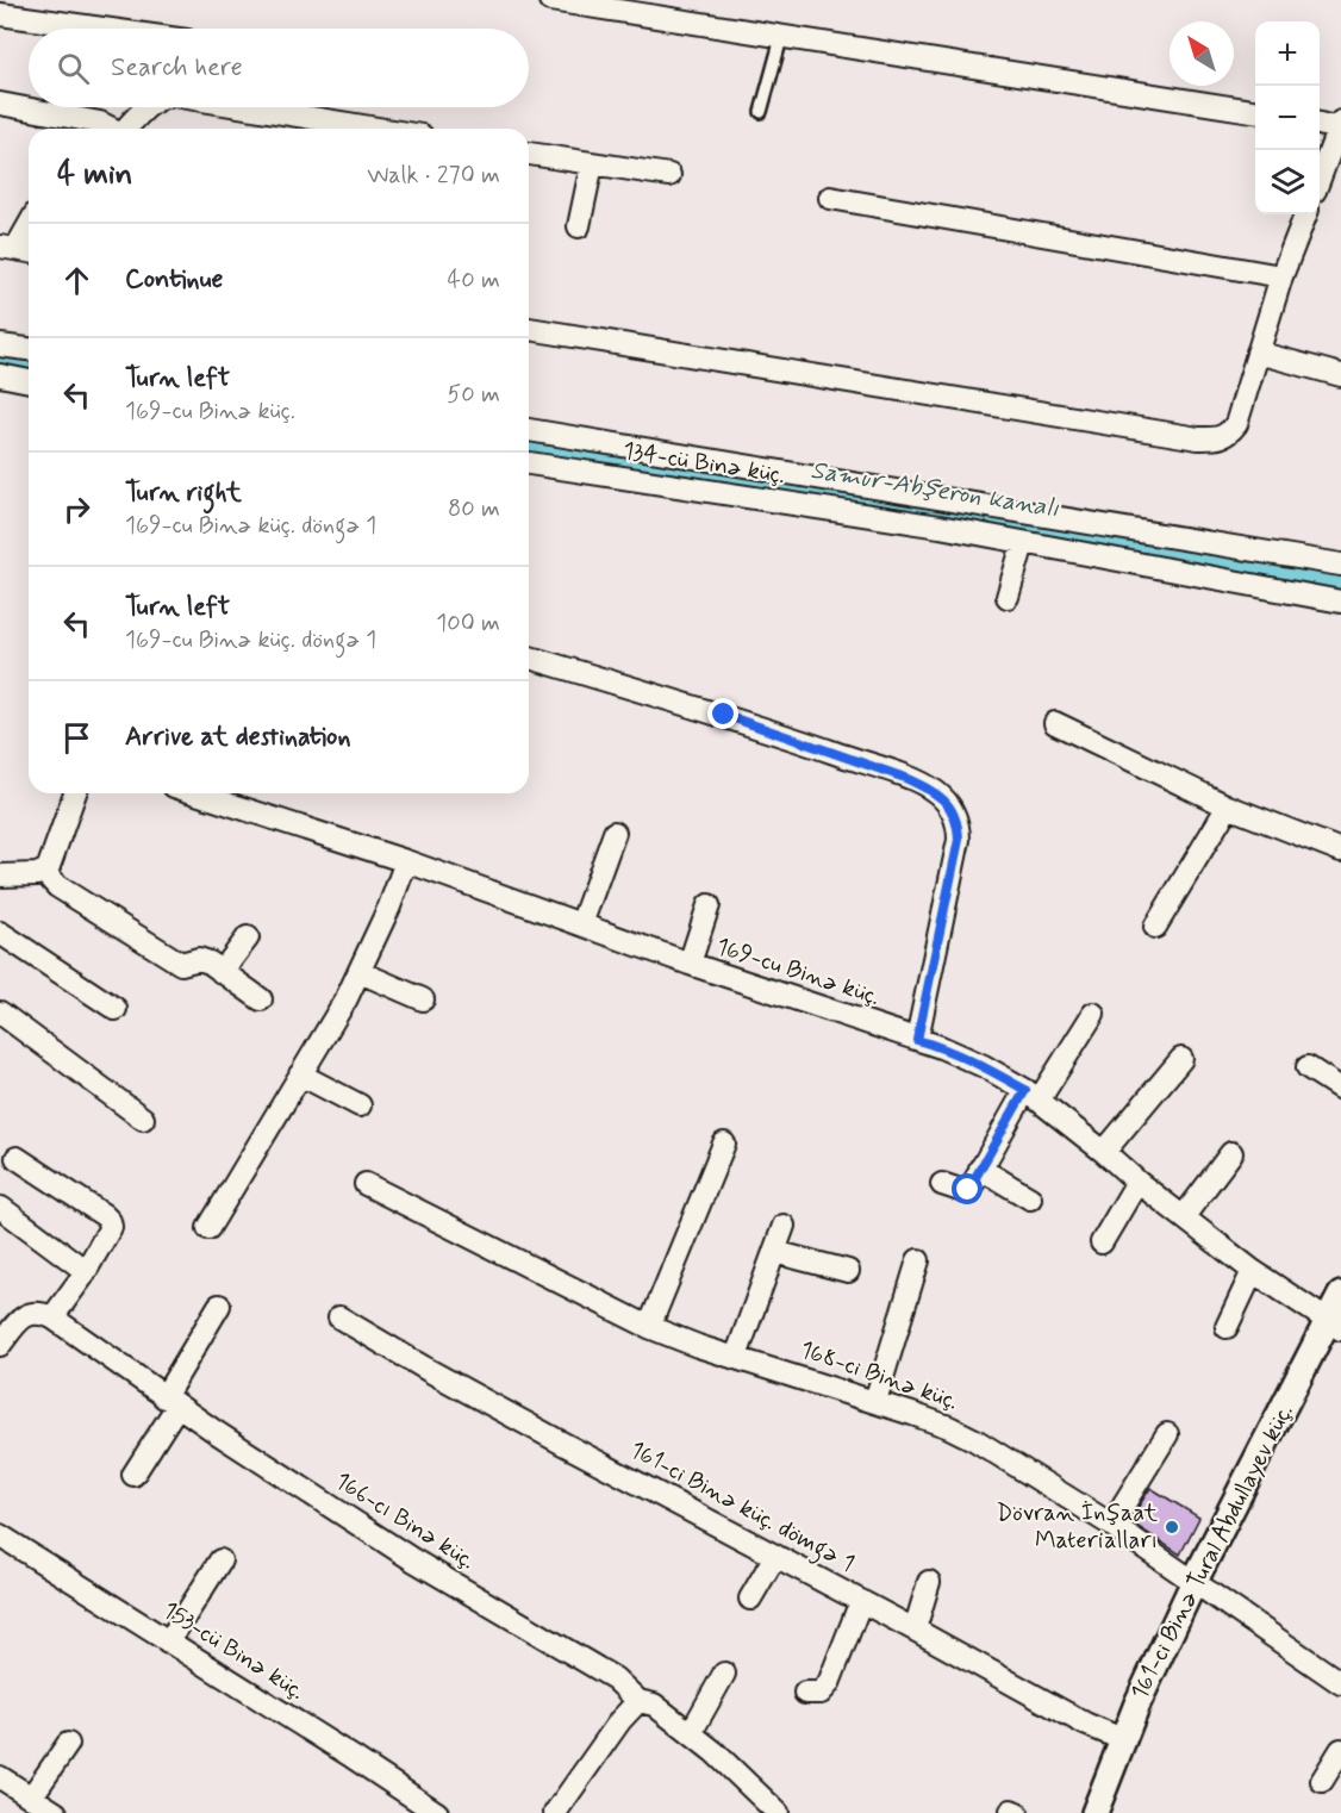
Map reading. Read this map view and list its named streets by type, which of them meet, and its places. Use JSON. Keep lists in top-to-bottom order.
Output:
{
  "streets": {
    "street": [
      "134-cü Binə küç.",
      "169-cu Binə küç.",
      "168-ci Binə küç.",
      "161-ci Binə küç. dömgə 1",
      "166-cı Binə küç.",
      "161-ci Binə Tural Abdullayev küç.",
      "153-cü Binə küç."
    ]
  },
  "crossings": [
    ["169-cu Binə küç.", "161-ci Binə Tural Abdullayev küç."],
    ["168-ci Binə küç.", "161-ci Binə Tural Abdullayev küç."],
    ["161-ci Binə küç. dömgə 1", "161-ci Binə Tural Abdullayev küç."]
  ],
  "water": ["Samur-Abşeron kanalı"],
  "places": ["Dövran İnşaat Materialları"],
  "north": "top left",
  "page": {
    "map_buttons": ["+", "−"],
    "search": "Search here",
    "heading": ["4 min", "Walk · 270 m"],
    "list": [
      ["Continue", "40 m"],
      ["Turn left", "169-cu Binə küç.", "50 m"],
      ["Turn right", "169-cu Binə küç. döngə 1", "80 m"],
      ["Turn left", "169-cu Binə küç. döngə 1", "100 m"],
      "Arrive at destination"
    ]
  }
}
